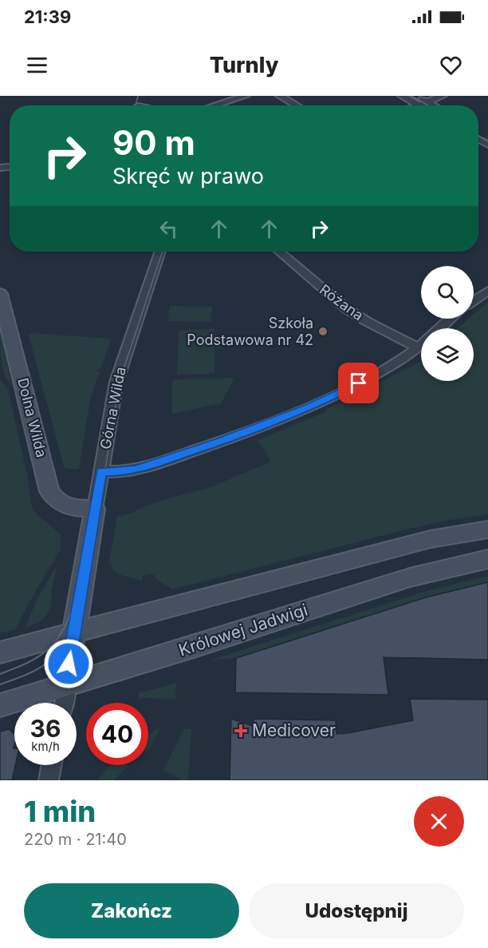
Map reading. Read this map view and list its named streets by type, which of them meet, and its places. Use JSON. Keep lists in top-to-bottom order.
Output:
{
  "streets": {
    "street": [
      "Różana",
      "Górna Wilda",
      "Dolna Wilda",
      "Królowej Jadwigi"
    ]
  },
  "crossings": [
    ["Górna Wilda", "Dolna Wilda"],
    ["Górna Wilda", "Królowej Jadwigi"]
  ],
  "places": {
    "other": ["Szkoła Podstawowa nr 42"],
    "health": ["Medicover"]
  },
  "page": {
    "status": "21:39",
    "header": "Turnly",
    "turn": ["90 m", "Skręć w prawo"],
    "speed": "36 km/h",
    "limit": "40",
    "heading": ["1 min", "220 m · 21:40"],
    "buttons": ["Zakończ", "Udostępnij"]
  }
}
